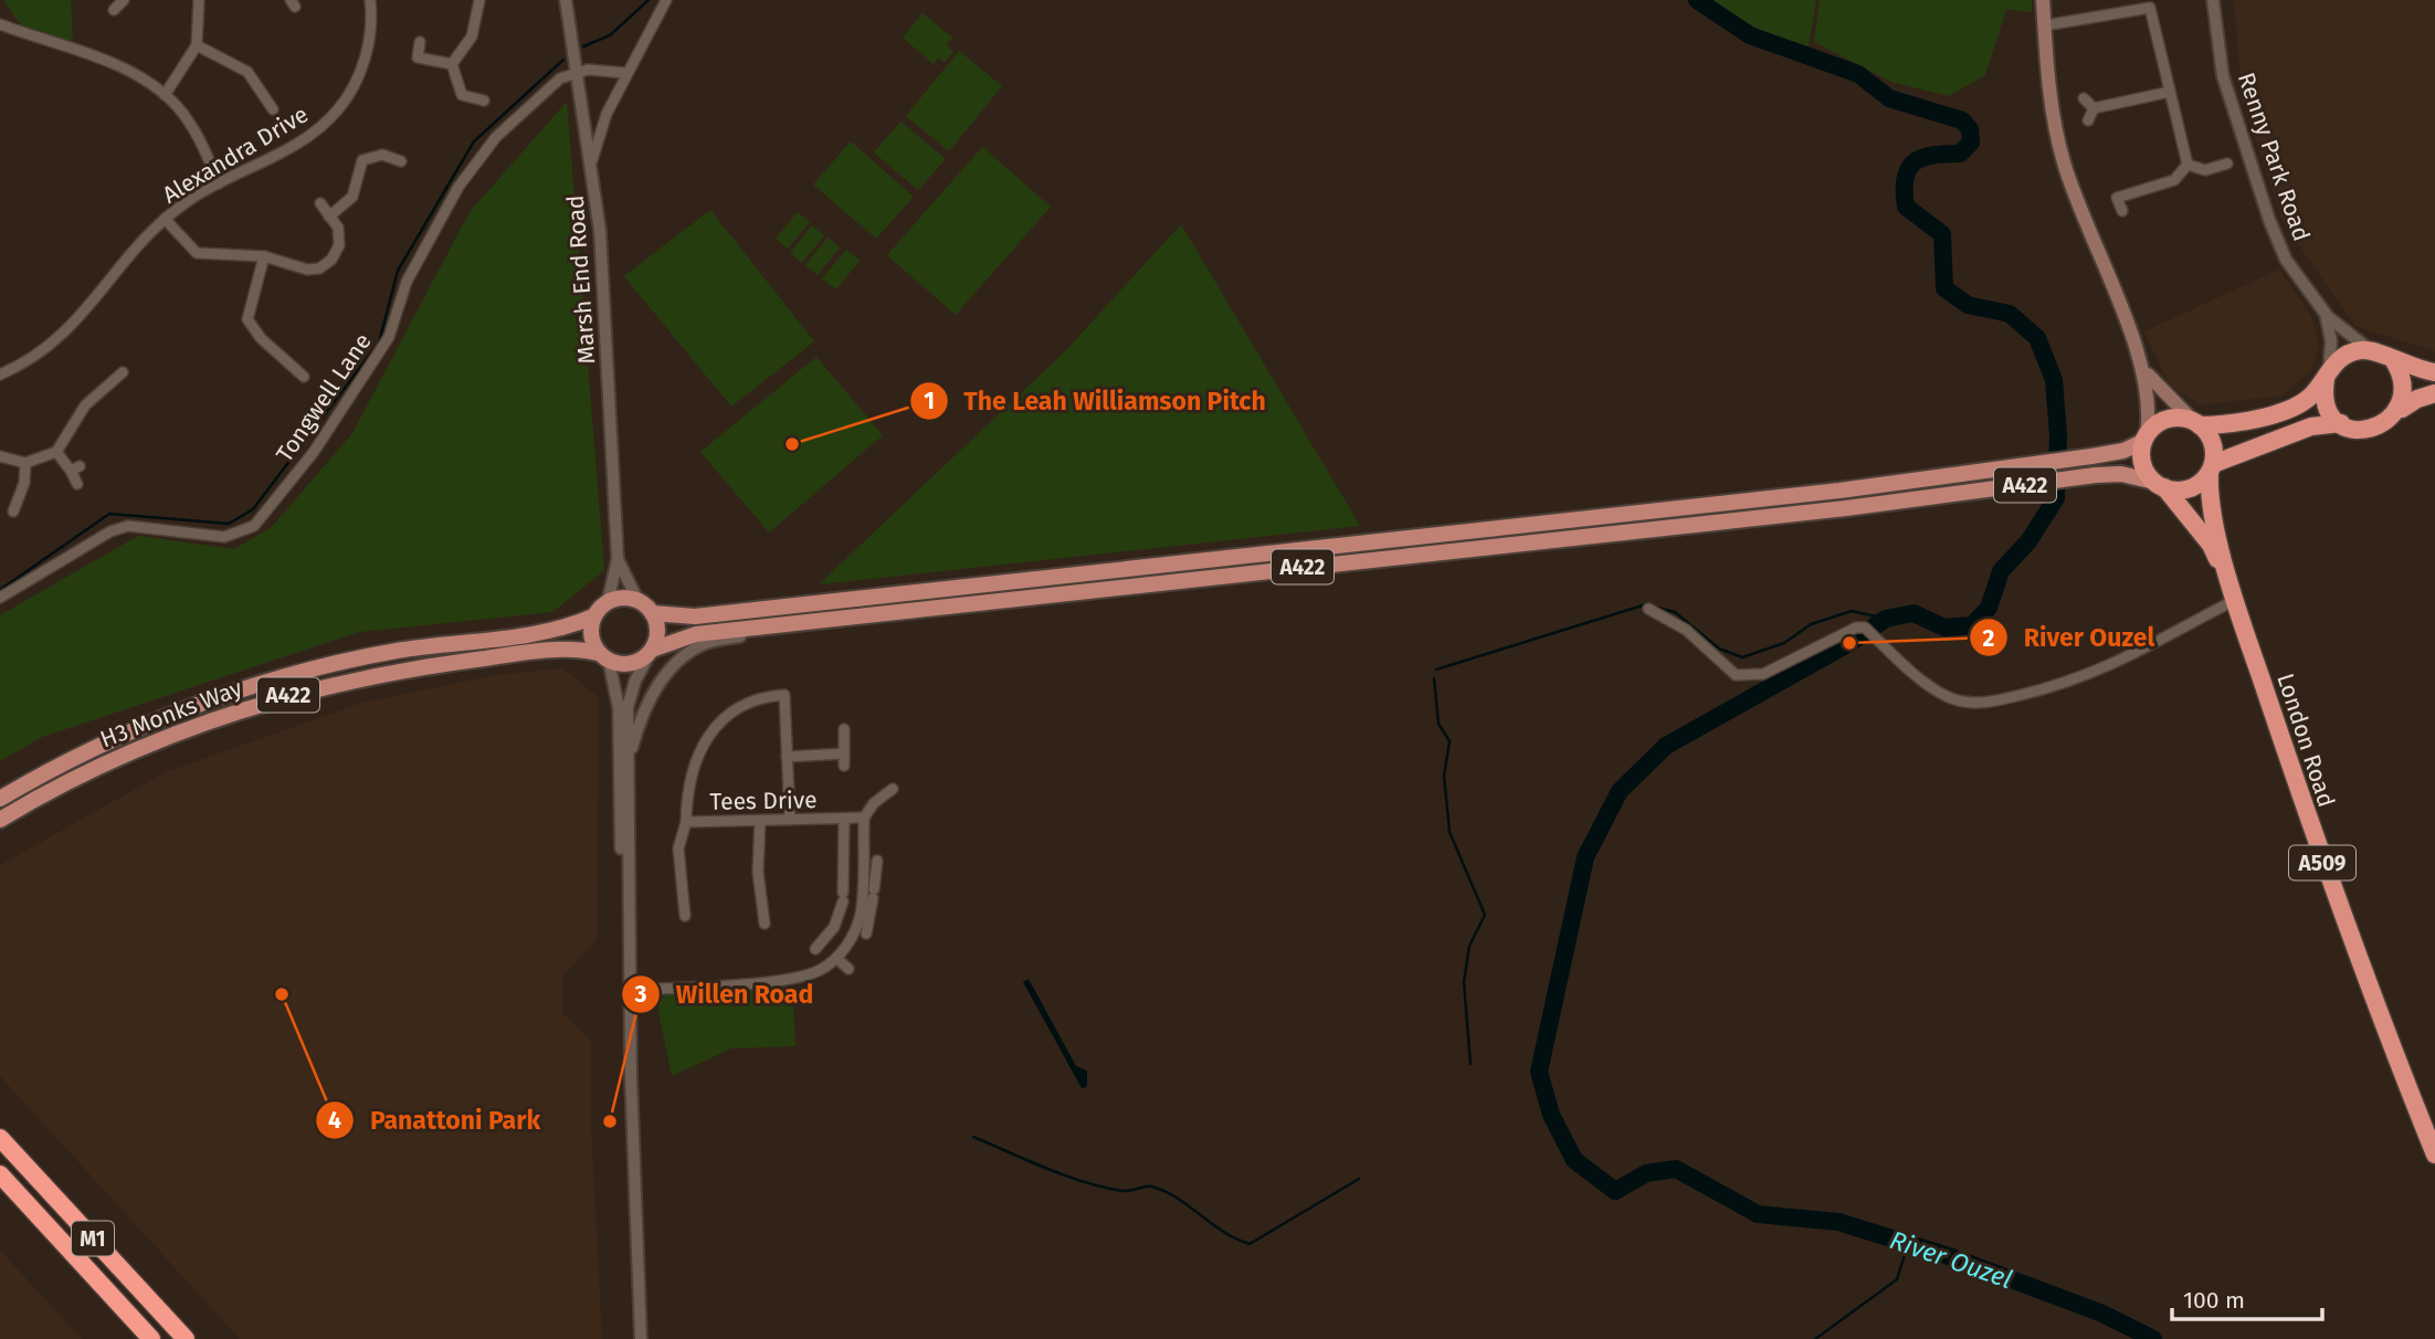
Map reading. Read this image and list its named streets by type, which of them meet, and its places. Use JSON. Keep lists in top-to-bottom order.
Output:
{
  "streets": {
    "highway": ["London Road", "A509", "M1"],
    "main road": ["A422", "H3 Monks Way"],
    "street": [
      "Alexandra Drive",
      "Renny Park Road",
      "Marsh End Road",
      "Tongwell Lane",
      "Tees Drive"
    ]
  },
  "crossings": [
    ["Marsh End Road", "Tongwell Lane"],
    ["Marsh End Road", "A422"],
    ["Marsh End Road", "H3 Monks Way"],
    ["A422", "H3 Monks Way"],
    ["A422", "London Road"]
  ],
  "water": ["River Ouzel"],
  "places": [
    "The Leah Williamson Pitch",
    "River Ouzel",
    "Panattoni Park",
    "Willen Road"
  ],
  "scale_bar": "100 m"
}
